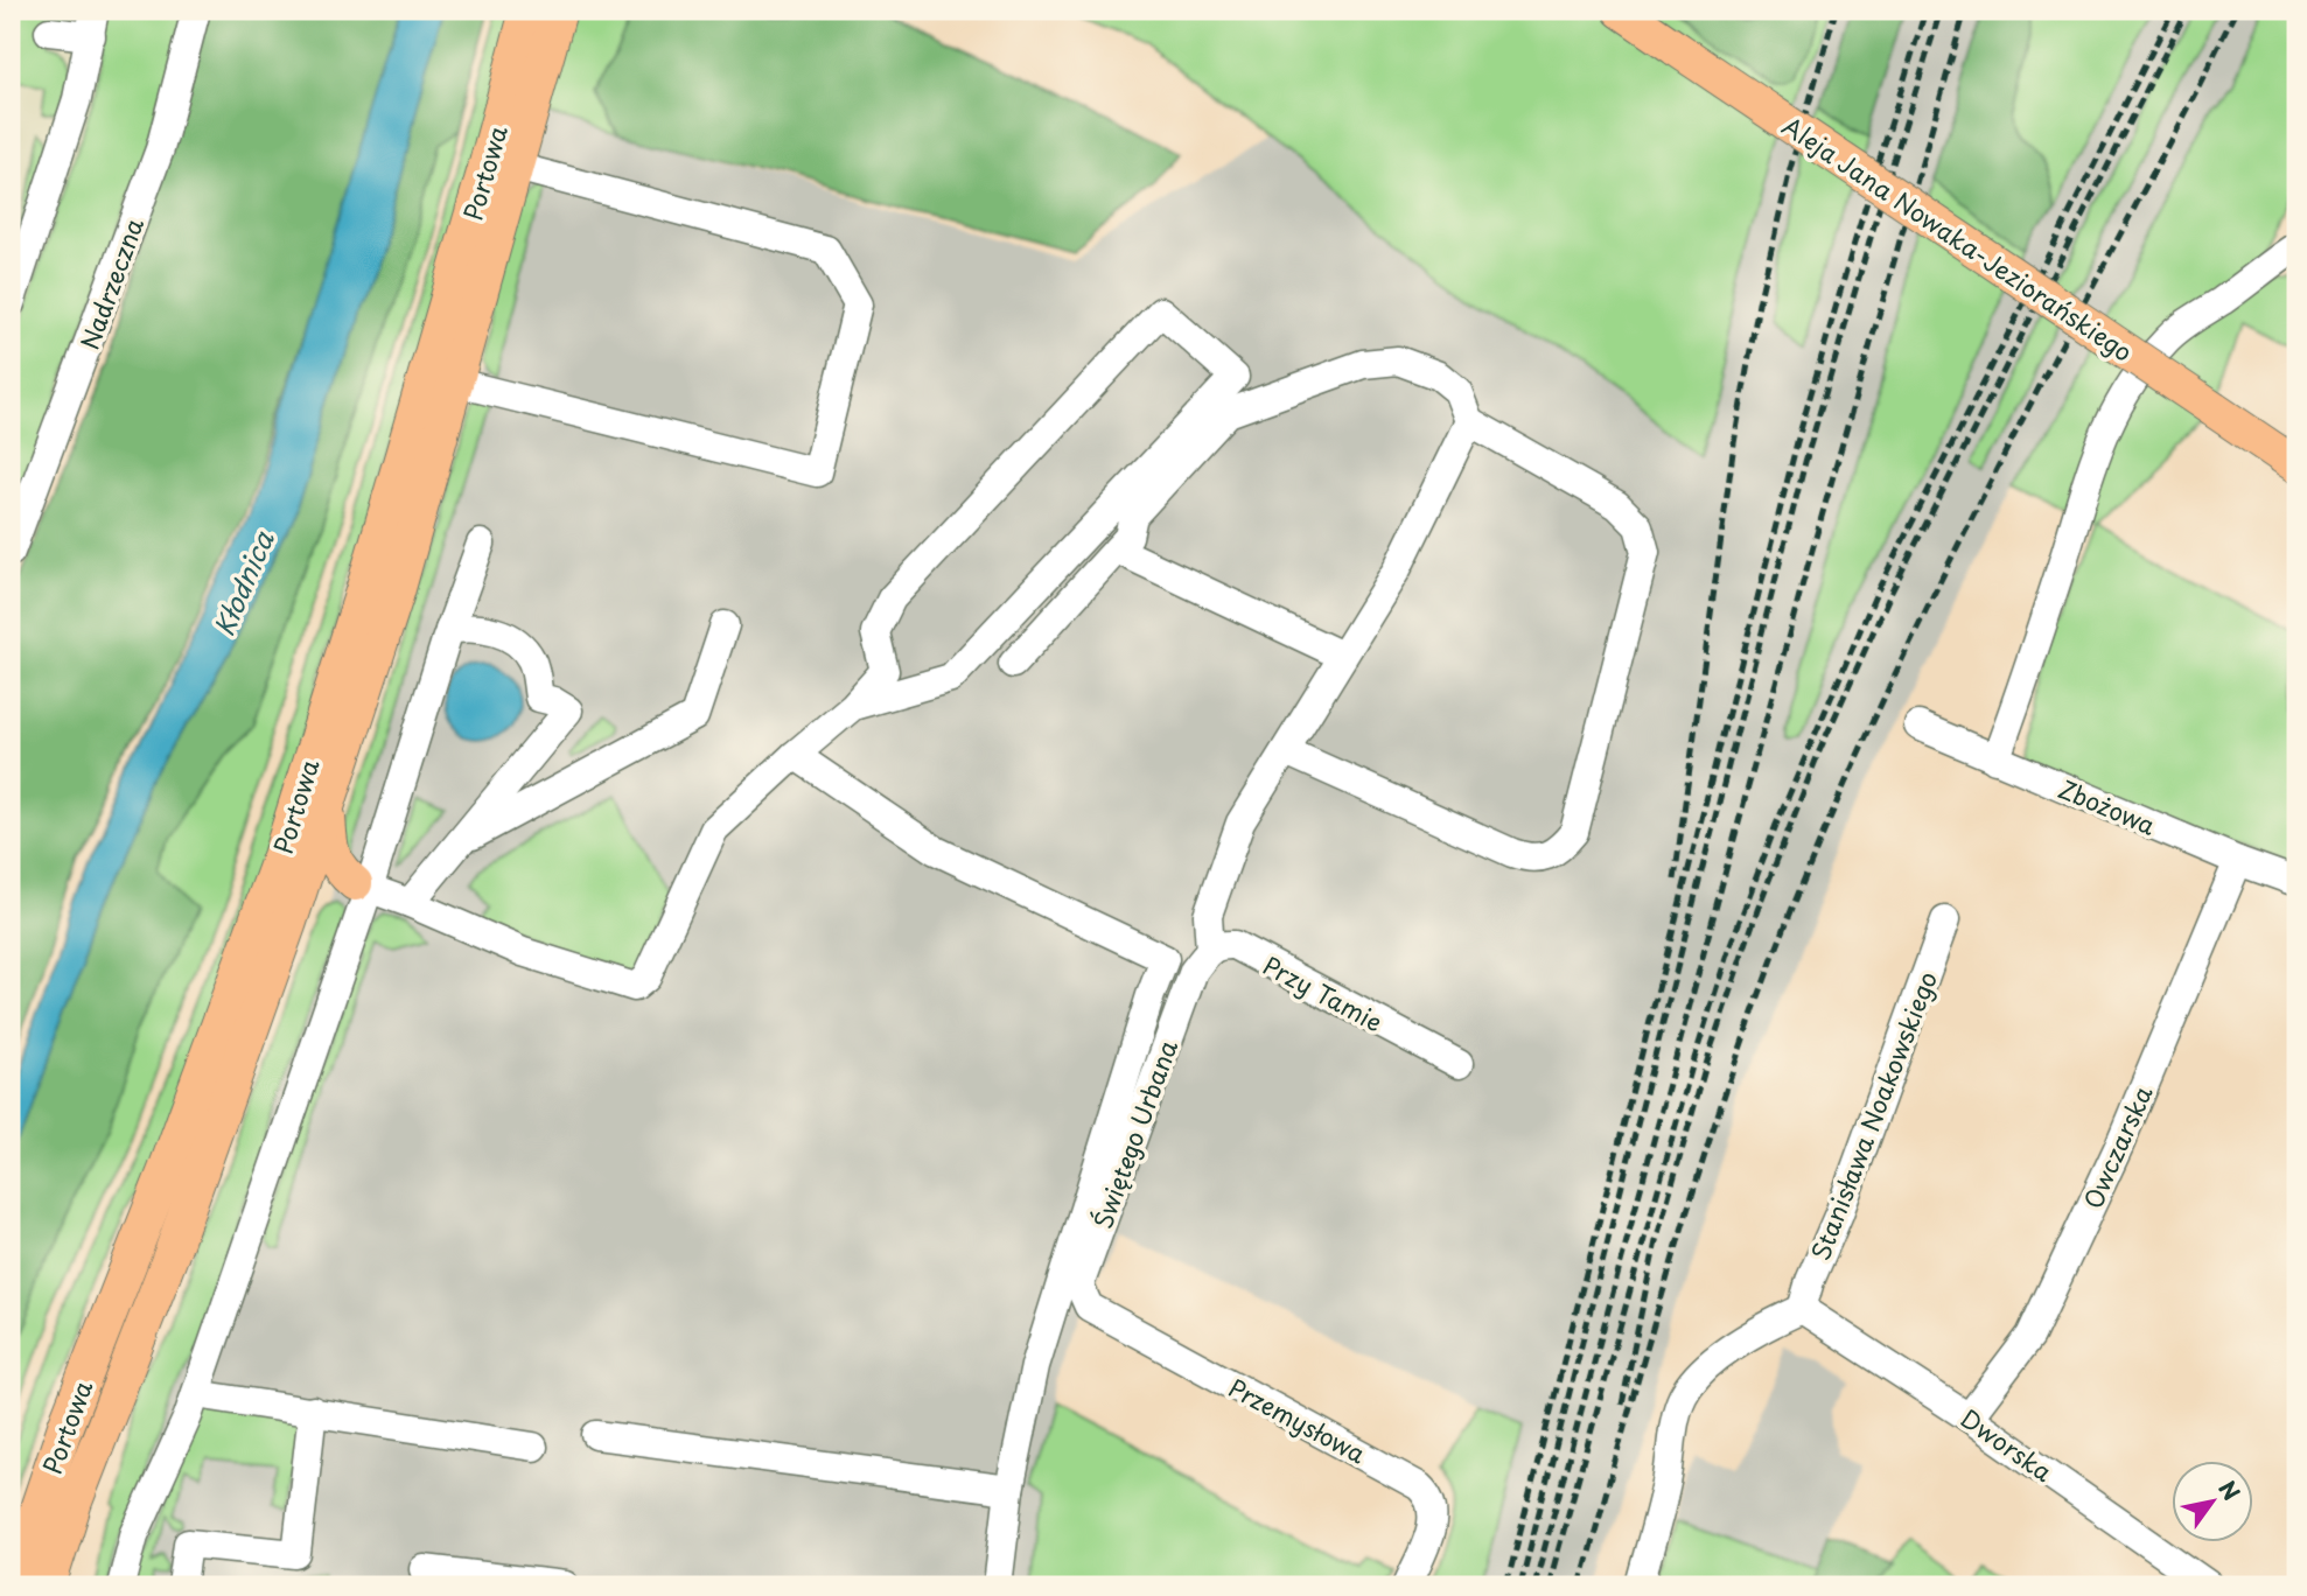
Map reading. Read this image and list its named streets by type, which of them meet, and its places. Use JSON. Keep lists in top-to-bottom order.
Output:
{
  "streets": {
    "main road": ["Portowa", "Aleja Jana Nowaka-Jeziorańskiego"],
    "street": [
      "Nadrzeczna",
      "Zbożowa",
      "Przy Tamie",
      "Stanisława Noakowskiego",
      "Świętego Urbana",
      "Owczarska",
      "Przemysłowa",
      "Dworska"
    ]
  },
  "crossings": [
    ["Zbożowa", "Owczarska"],
    ["Przy Tamie", "Świętego Urbana"],
    ["Stanisława Noakowskiego", "Dworska"],
    ["Świętego Urbana", "Przemysłowa"],
    ["Owczarska", "Dworska"]
  ],
  "water": ["Kłodnica"],
  "north": "top right"
}
